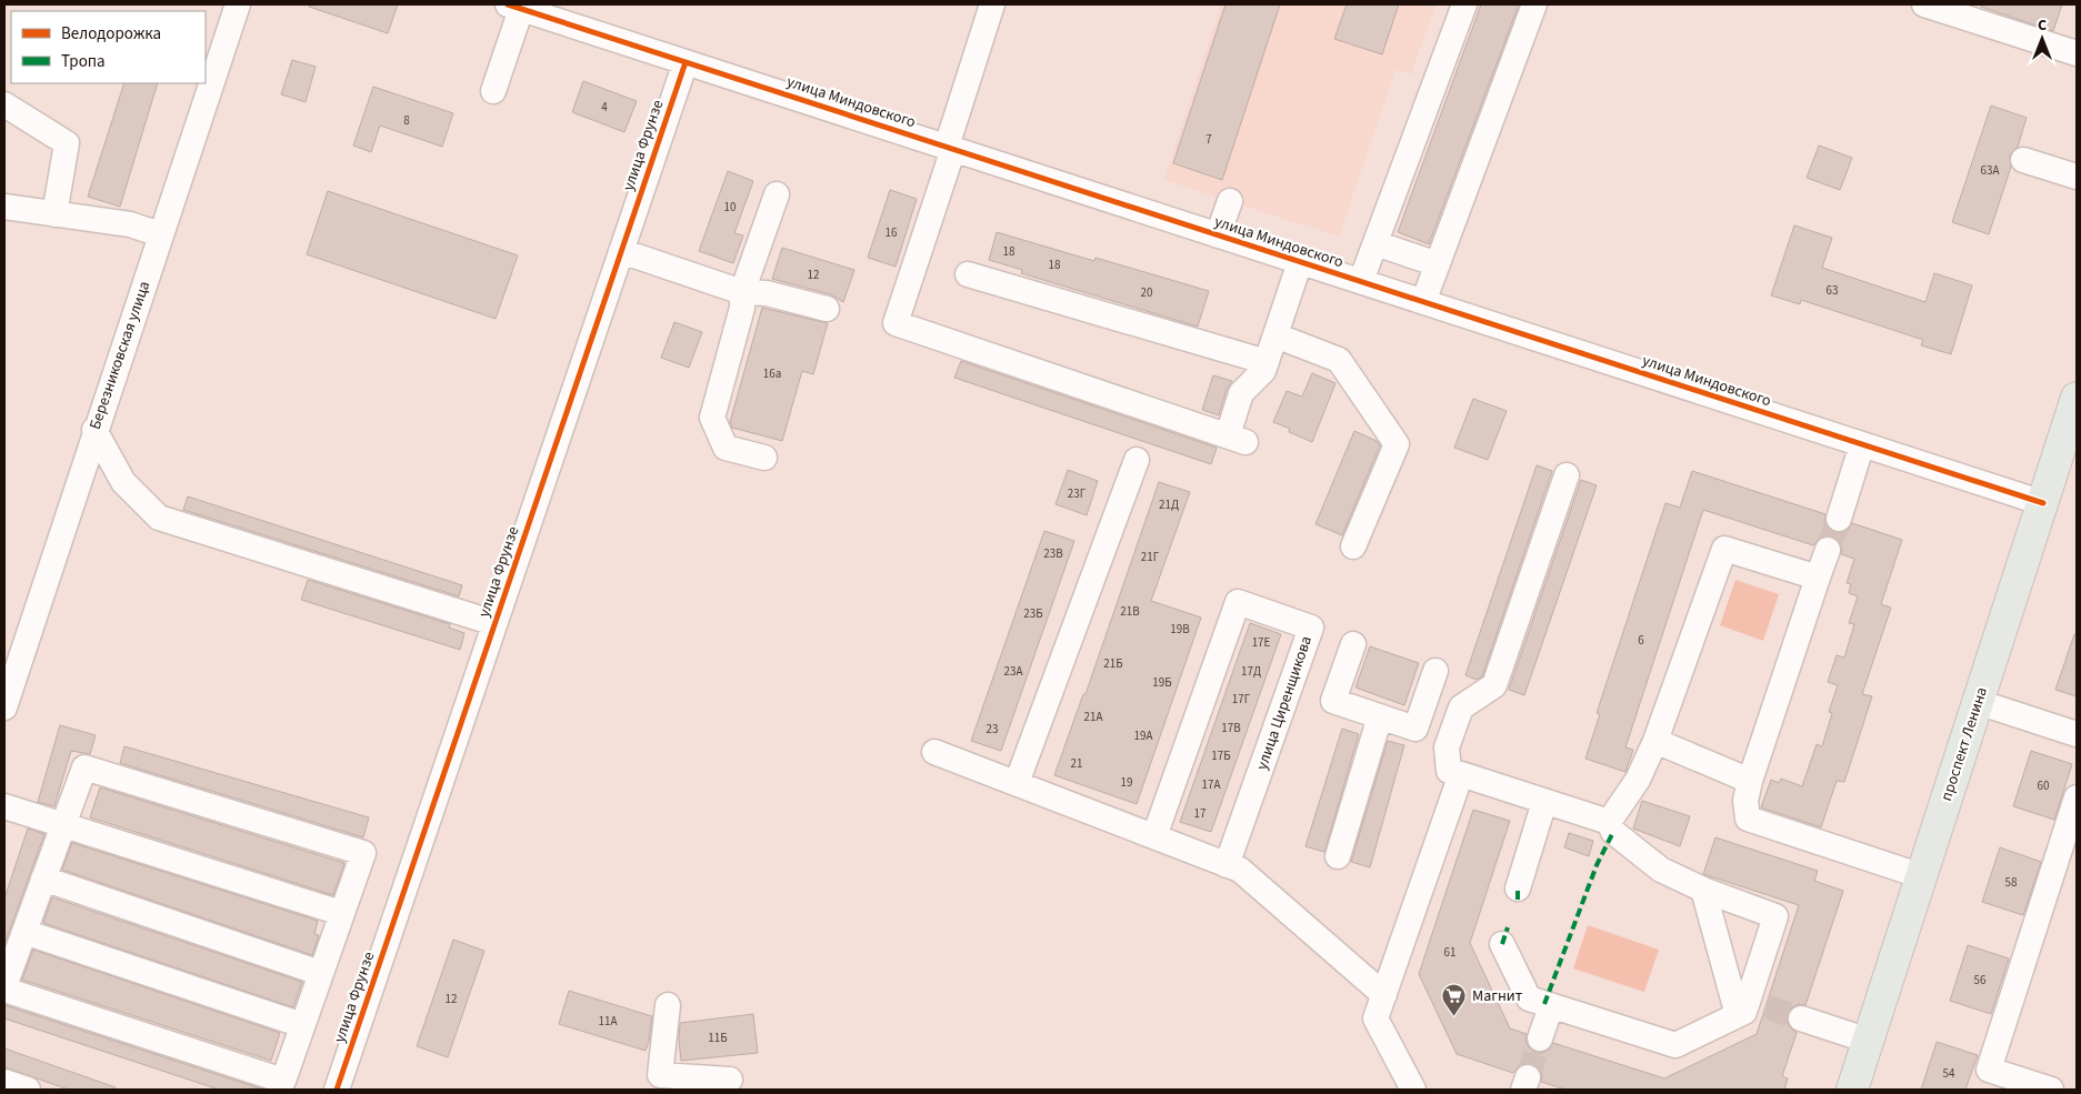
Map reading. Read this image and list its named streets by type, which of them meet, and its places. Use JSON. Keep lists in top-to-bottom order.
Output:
{
  "streets": {
    "main road": ["проспект Ленина"],
    "street": [
      "улица Миндовского",
      "улица Фрунзе",
      "Березниковская улица",
      "улица Циренщикова"
    ]
  },
  "crossings": [
    ["улица Миндовского", "улица Фрунзе"],
    ["улица Миндовского", "проспект Ленина"]
  ],
  "places": {
    "supermarket": ["Магнит"]
  },
  "house_numbers": [
    "4",
    "8",
    "7",
    "63А",
    "10",
    "16",
    "18",
    "18",
    "12",
    "63",
    "20",
    "16а",
    "23Г",
    "21Д",
    "23В",
    "21Г",
    "21В",
    "23Б",
    "19В",
    "6",
    "17Е",
    "21Б",
    "23А",
    "17Д",
    "19Б",
    "17Г",
    "21А",
    "17В",
    "23",
    "19А",
    "17Б",
    "21",
    "19",
    "17А",
    "60",
    "17",
    "58",
    "61",
    "56",
    "12",
    "11А",
    "11Б",
    "54"
  ],
  "legend": ["Велодорожка", "Тропа"],
  "north": "top"
}
